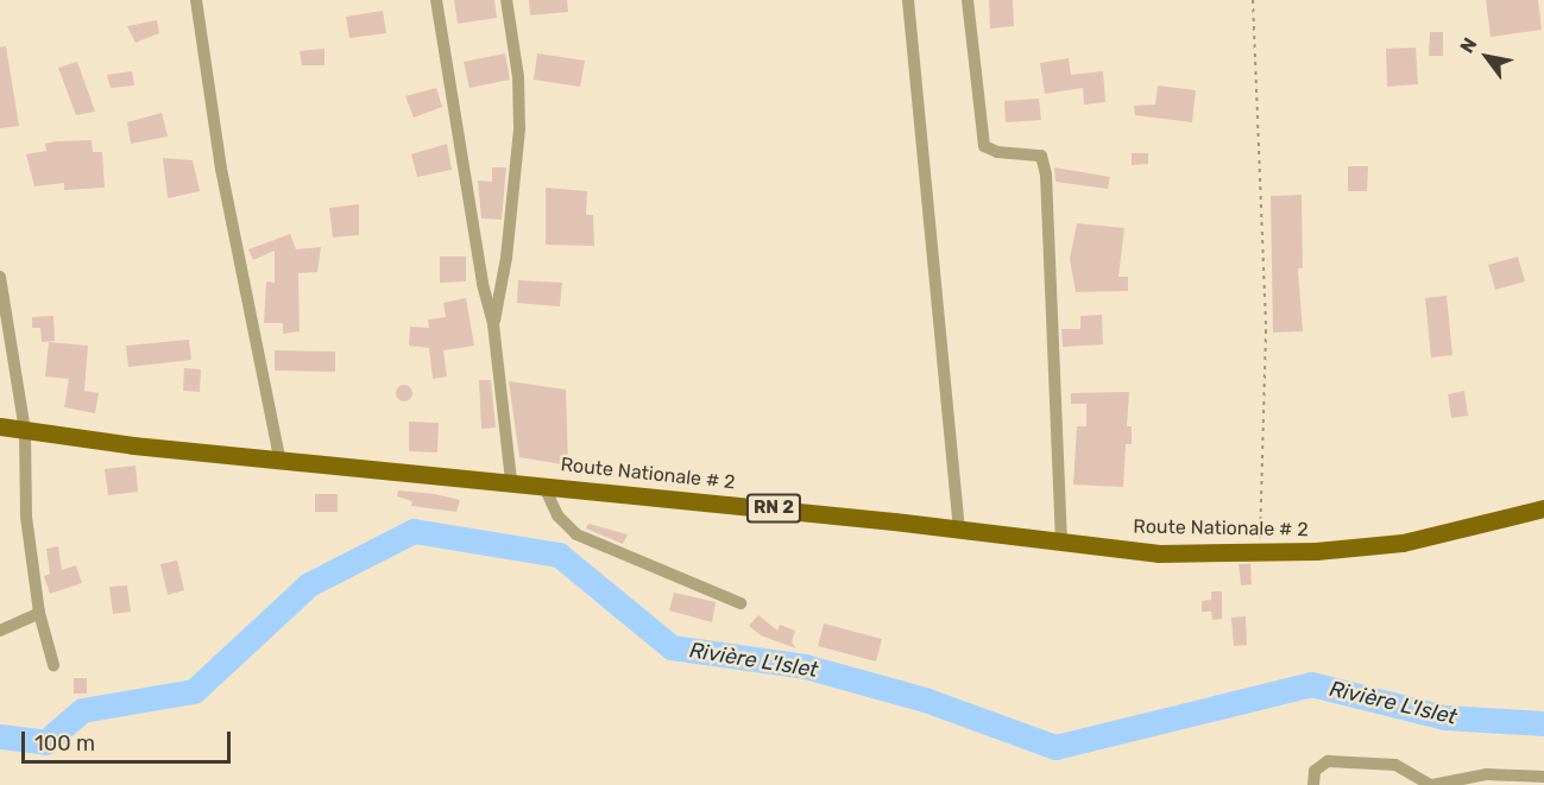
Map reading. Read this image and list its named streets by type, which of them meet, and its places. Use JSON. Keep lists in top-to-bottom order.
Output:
{
  "streets": {
    "main road": ["Route Nationale # 2", "RN 2"]
  },
  "water": ["Rivière L'Islet"],
  "scale_bar": "100 m",
  "north": "top left"
}
